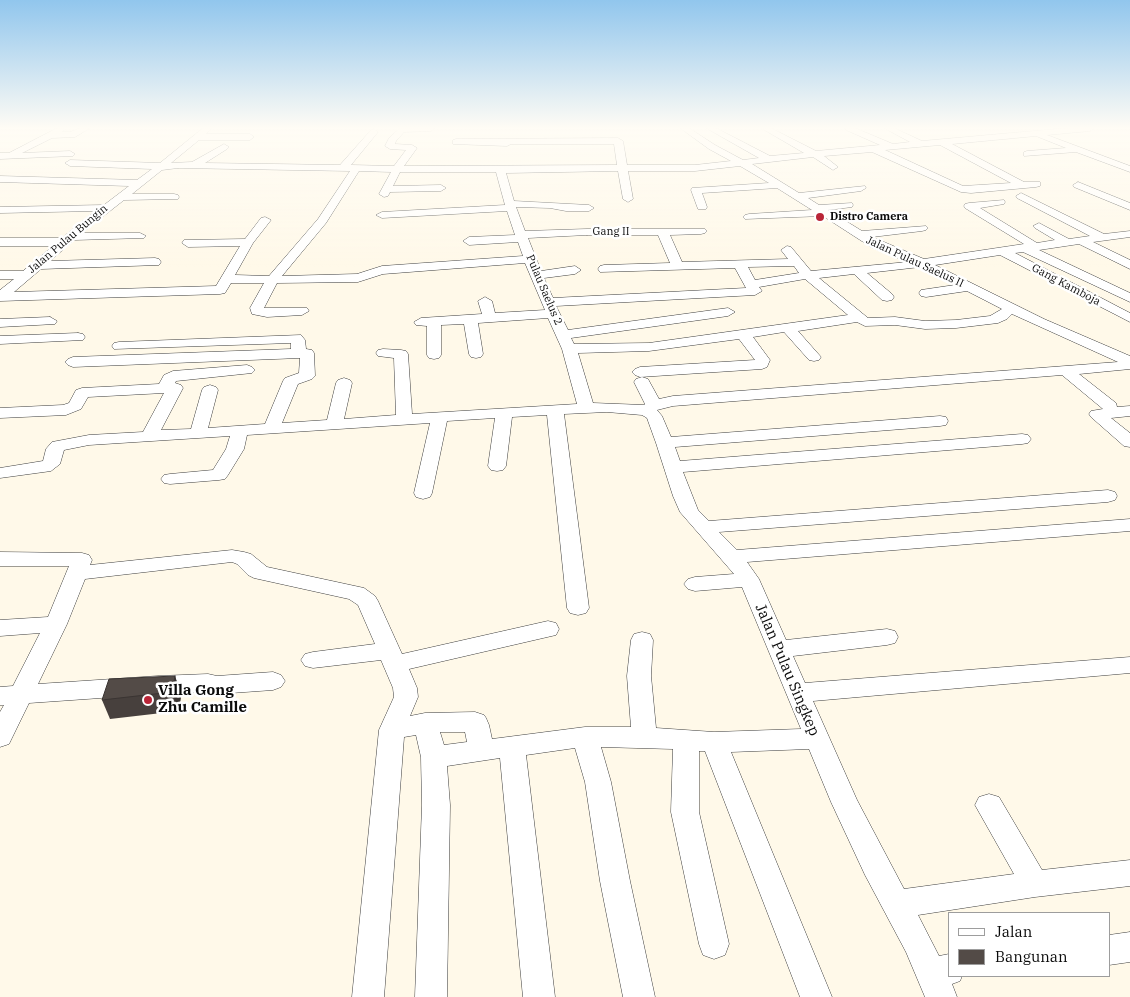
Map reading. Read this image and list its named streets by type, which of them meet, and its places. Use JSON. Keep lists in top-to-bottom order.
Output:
{
  "streets": {
    "street": [
      "Gang II",
      "Jalan Pulau Bungin",
      "Jalan Pulau Saelus II",
      "Gang Kamboja",
      "Pulau Saelus 2",
      "Jalan Pulau Singkep"
    ]
  },
  "crossings": [
    ["Gang II", "Pulau Saelus 2"]
  ],
  "places": ["Distro Camera", "Villa Gong Zhu Camille"],
  "legend": ["Jalan", "Bangunan"]
}
